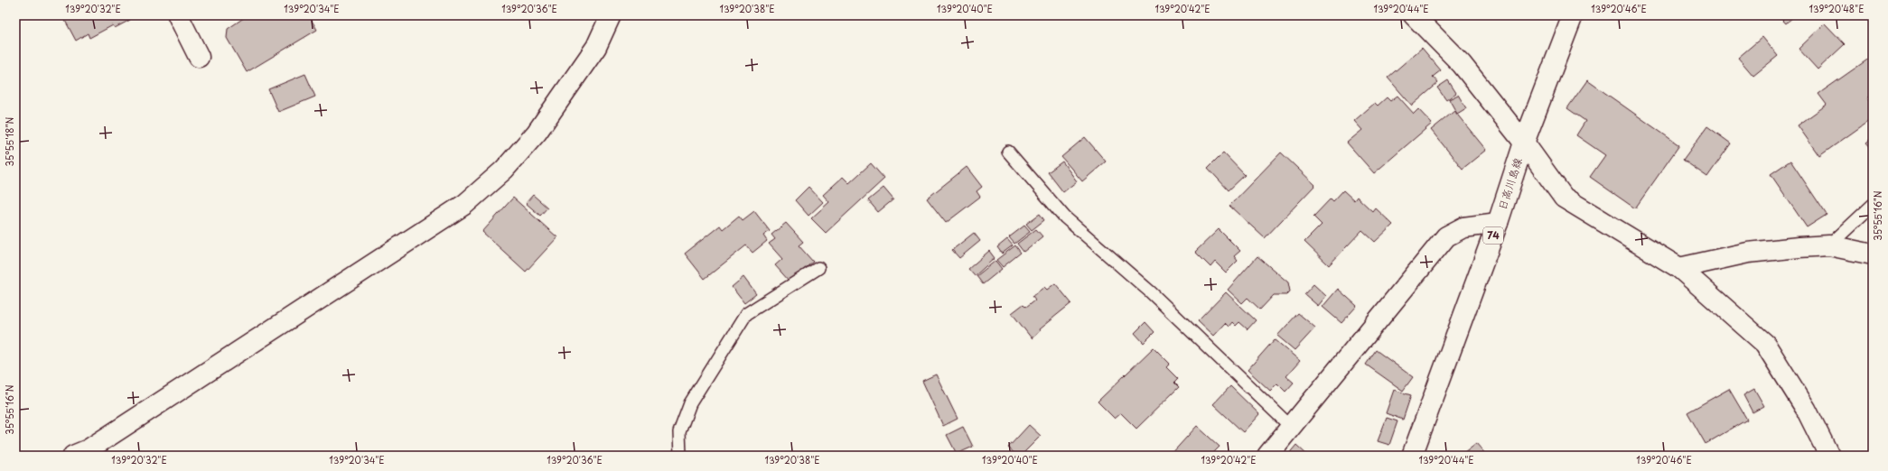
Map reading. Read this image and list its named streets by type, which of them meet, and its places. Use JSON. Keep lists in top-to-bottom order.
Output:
{
  "streets": {
    "street": ["日高川島線", "74"]
  },
  "coordinates": [
    "139°20'32\"E",
    "139°20'34\"E",
    "139°20'36\"E",
    "139°20'38\"E",
    "139°20'40\"E",
    "139°20'42\"E",
    "139°20'44\"E",
    "139°20'46\"E",
    "139°20'48\"E",
    "35°55'18\"N",
    "35°55'16\"N"
  ]
}
